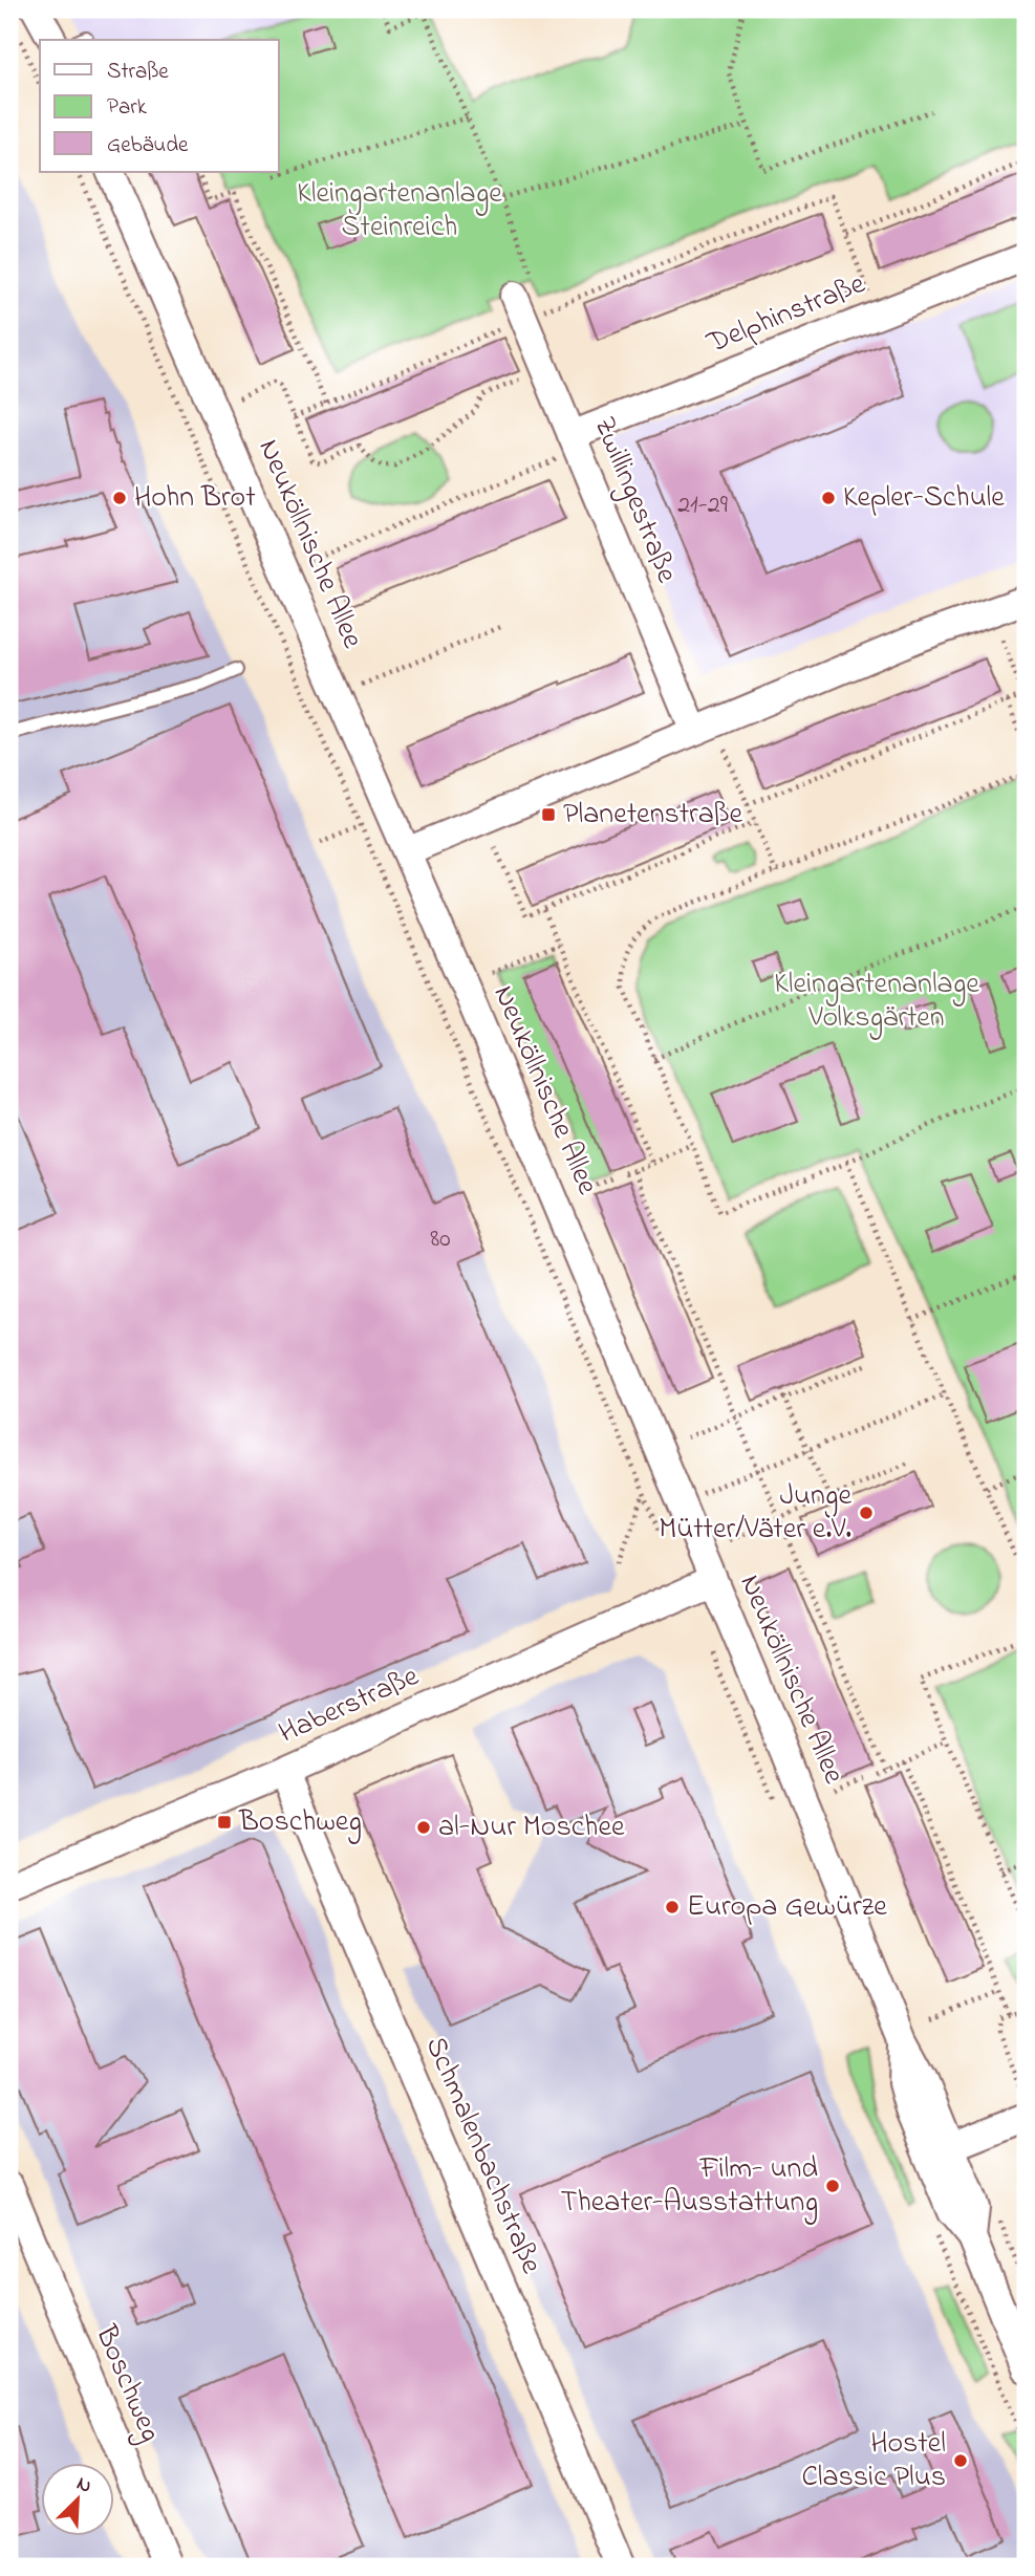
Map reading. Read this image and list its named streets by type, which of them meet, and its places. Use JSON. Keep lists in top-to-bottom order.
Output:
{
  "streets": {
    "street": [
      "Delphinstraße",
      "Zwillingestraße",
      "Neuköllnische Allee",
      "Haberstraße",
      "Schmalenbachstraße",
      "Boschweg"
    ]
  },
  "crossings": [
    ["Delphinstraße", "Zwillingestraße"],
    ["Neuköllnische Allee", "Haberstraße"],
    ["Haberstraße", "Schmalenbachstraße"]
  ],
  "parks": ["Kleingartenanlage Steinreich", "Kleingartenanlage Volksgärten"],
  "places": {
    "other": [
      "Hohn Brot",
      "Kepler-Schule",
      "Junge Mütter/Väter e.V.",
      "al-Nur Moschee",
      "Europa Gewürze",
      "Film- und Theater-Ausstattung",
      "Hostel Classic Plus"
    ],
    "transit": ["Planetenstraße", "Boschweg"]
  },
  "house_numbers": ["21-29", "80"],
  "legend": ["Straße", "Park", "Gebäude"],
  "north": "top right"
}
